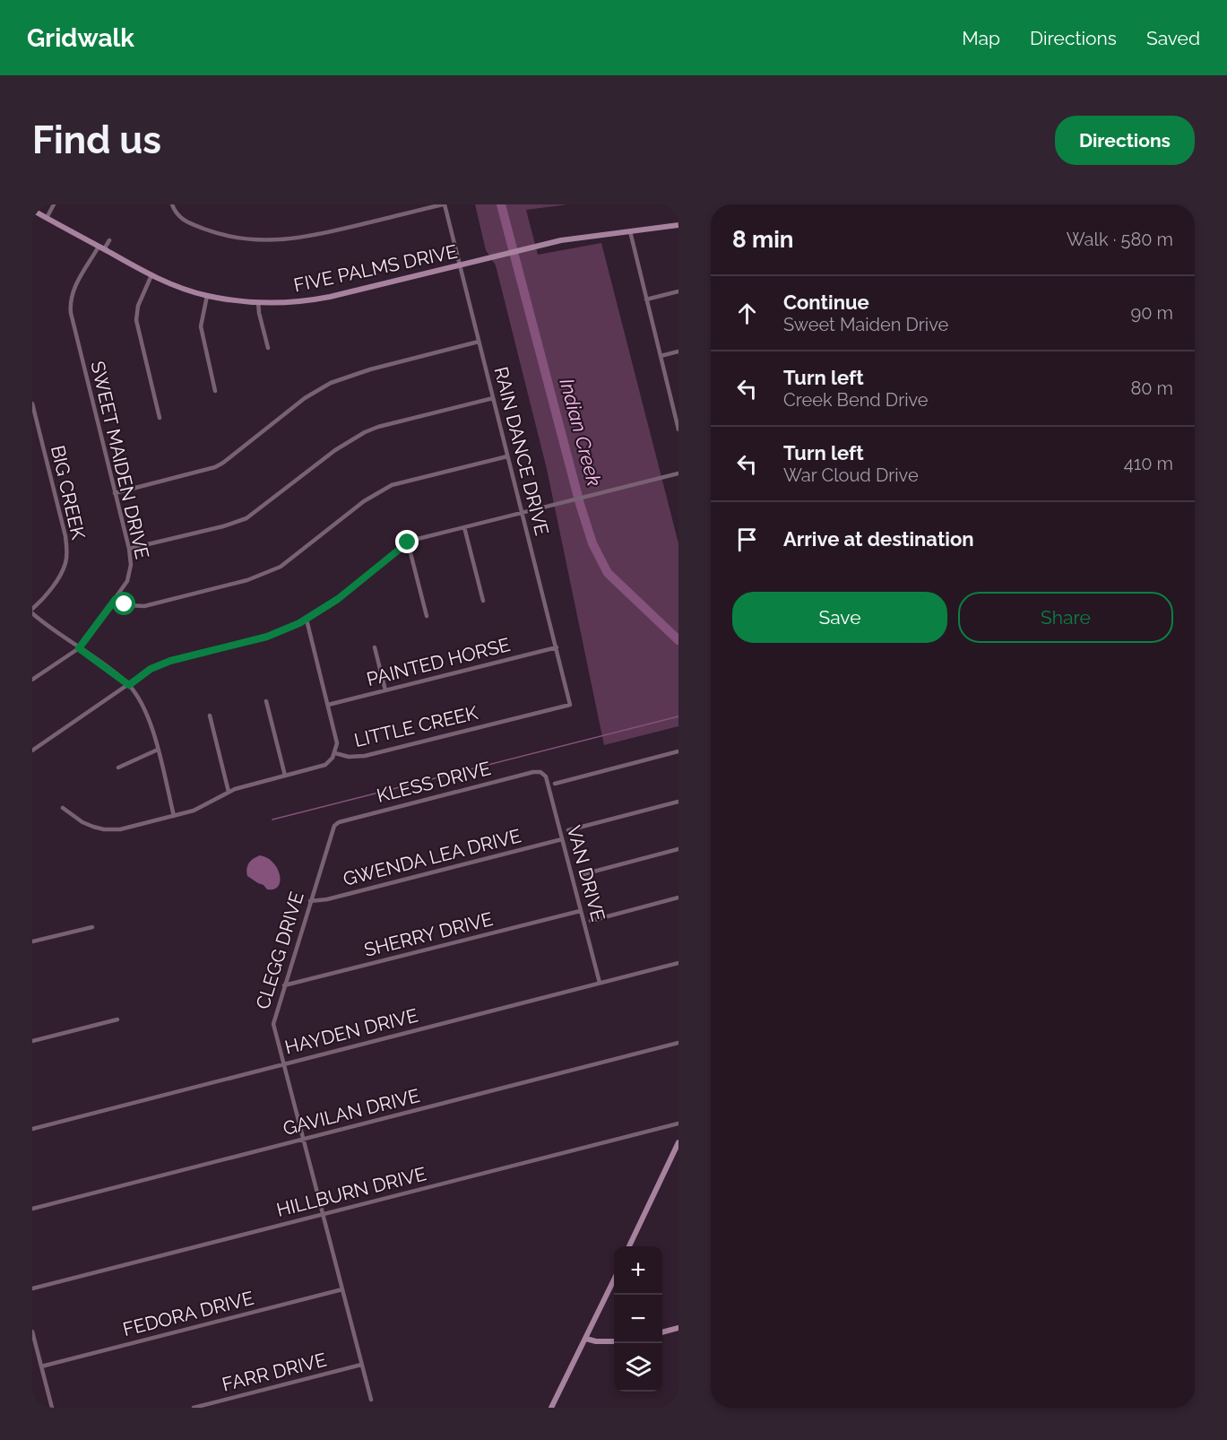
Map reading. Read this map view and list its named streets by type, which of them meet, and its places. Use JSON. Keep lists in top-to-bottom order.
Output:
{
  "streets": {
    "street": [
      "FIVE PALMS DRIVE",
      "RAIN DANCE DRIVE",
      "SWEET MAIDEN DRIVE",
      "BIG CREEK",
      "PAINTED HORSE",
      "LITTLE CREEK",
      "KLESS DRIVE",
      "GWENDA LEA DRIVE",
      "VAN DRIVE",
      "SHERRY DRIVE",
      "CLEGG DRIVE",
      "HAYDEN DRIVE",
      "GAVILAN DRIVE",
      "HILLBURN DRIVE",
      "FEDORA DRIVE",
      "FARR DRIVE"
    ]
  },
  "crossings": [
    ["FIVE PALMS DRIVE", "RAIN DANCE DRIVE"],
    ["FIVE PALMS DRIVE", "SWEET MAIDEN DRIVE"],
    ["RAIN DANCE DRIVE", "PAINTED HORSE"],
    ["RAIN DANCE DRIVE", "LITTLE CREEK"],
    ["KLESS DRIVE", "VAN DRIVE"],
    ["KLESS DRIVE", "CLEGG DRIVE"],
    ["GWENDA LEA DRIVE", "VAN DRIVE"],
    ["GWENDA LEA DRIVE", "CLEGG DRIVE"],
    ["VAN DRIVE", "SHERRY DRIVE"],
    ["VAN DRIVE", "HAYDEN DRIVE"],
    ["SHERRY DRIVE", "CLEGG DRIVE"],
    ["CLEGG DRIVE", "HAYDEN DRIVE"],
    ["CLEGG DRIVE", "GAVILAN DRIVE"],
    ["CLEGG DRIVE", "HILLBURN DRIVE"],
    ["CLEGG DRIVE", "FEDORA DRIVE"],
    ["CLEGG DRIVE", "FARR DRIVE"]
  ],
  "water": ["Indian Creek"],
  "page": {
    "header": "Gridwalk",
    "nav": ["Map", "Directions", "Saved"],
    "buttons": [
      "Directions",
      ["Save", "Share"]
    ],
    "title": "Find us",
    "heading": ["8 min", "Walk · 580 m"],
    "list": [
      ["Continue", "Sweet Maiden Drive", "90 m"],
      ["Turn left", "Creek Bend Drive", "80 m"],
      ["Turn left", "War Cloud Drive", "410 m"],
      "Arrive at destination"
    ],
    "map_buttons": ["+", "−"]
  }
}
